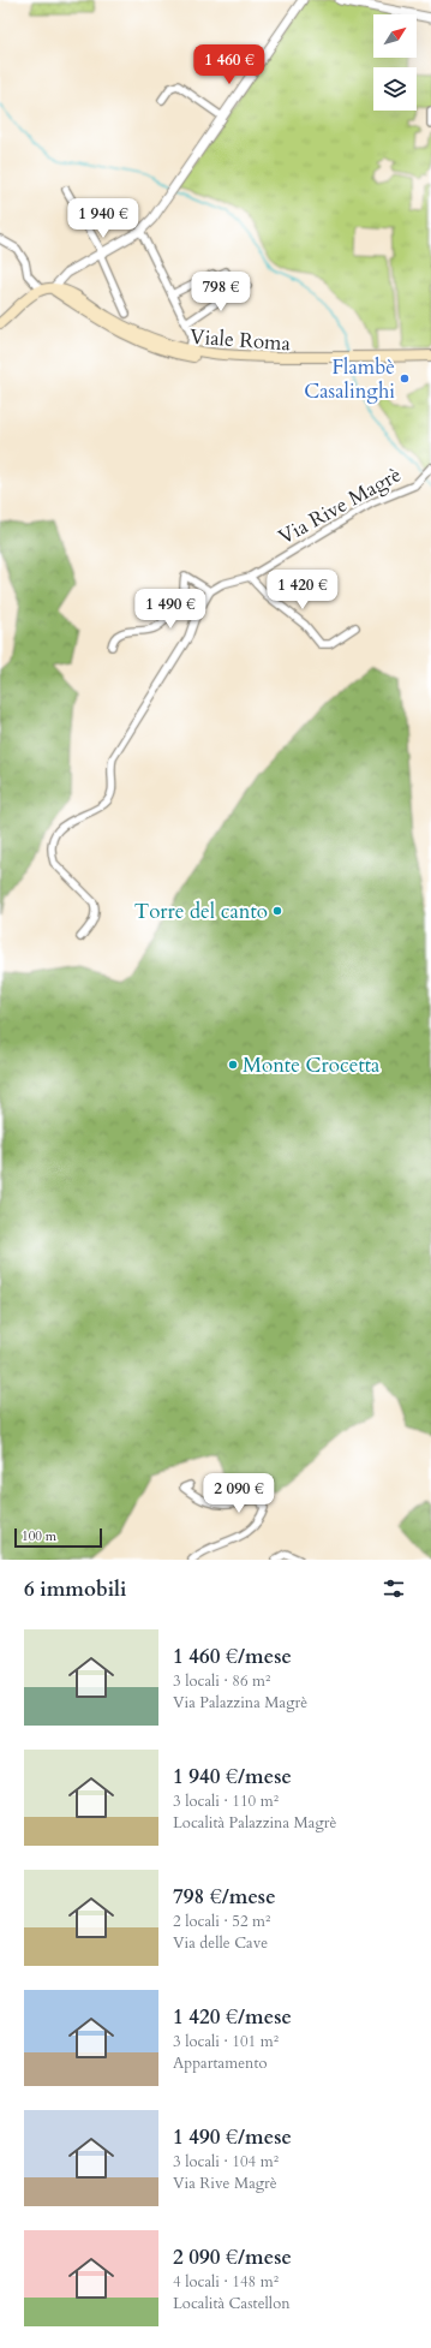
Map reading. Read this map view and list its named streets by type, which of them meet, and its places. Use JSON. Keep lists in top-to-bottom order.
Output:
{
  "streets": {
    "main road": ["Viale Roma"],
    "street": ["Via Rive Magrè"]
  },
  "places": ["Flambè Casalinghi", "Torre del canto", "Monte Crocetta"],
  "scale_bar": "100 m",
  "north": "top right",
  "page": {
    "price": [
      "1 460 €",
      "1 940 €",
      "798 €",
      "1 420 €",
      "1 490 €",
      "2 090 €"
    ],
    "scale": "100 m",
    "heading": "6 immobili",
    "list": [
      {
        "name": "1 460 €/mese",
        "note": "3 locali · 86 m² · Via Palazzina Magrè"
      },
      {
        "name": "1 940 €/mese",
        "note": "3 locali · 110 m² · Località Palazzina Magrè"
      },
      {
        "name": "798 €/mese",
        "note": "2 locali · 52 m² · Via delle Cave"
      },
      {
        "name": "1 420 €/mese",
        "note": "3 locali · 101 m² · Appartamento"
      },
      {
        "name": "1 490 €/mese",
        "note": "3 locali · 104 m² · Via Rive Magrè"
      },
      {
        "name": "2 090 €/mese",
        "note": "4 locali · 148 m² · Località Castellon"
      }
    ]
  }
}
